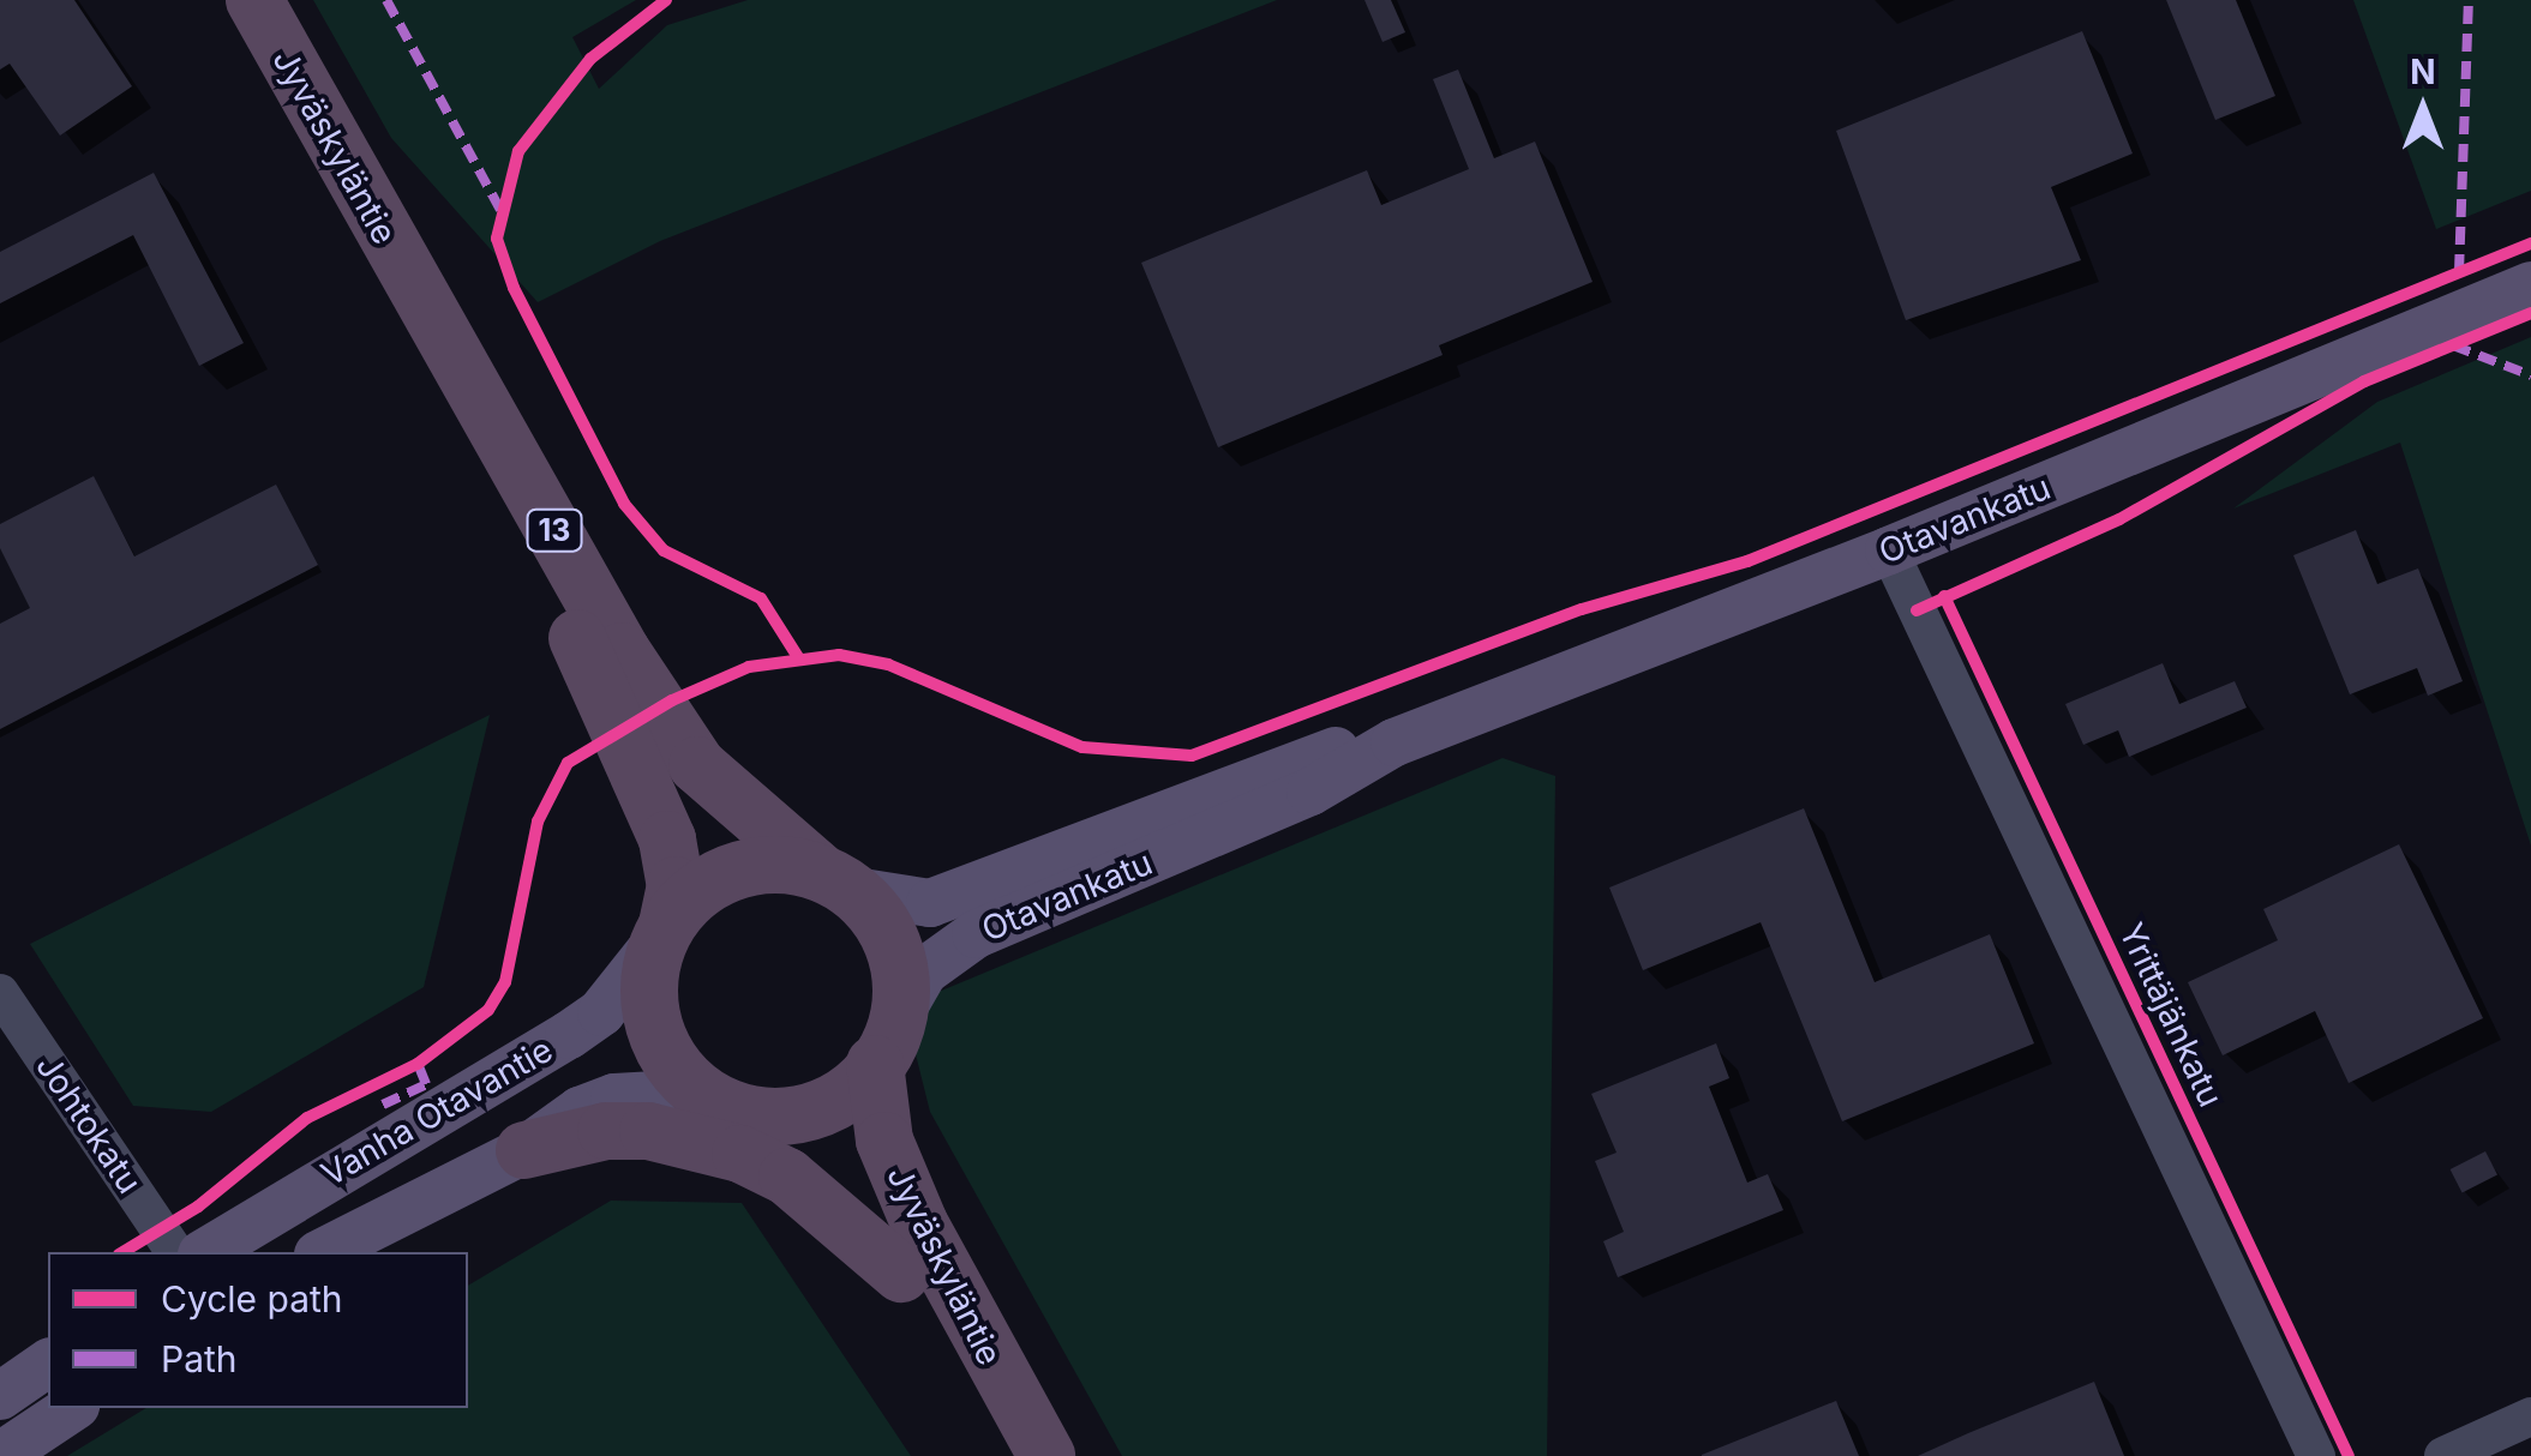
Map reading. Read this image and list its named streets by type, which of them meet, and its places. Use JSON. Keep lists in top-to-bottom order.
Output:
{
  "streets": {
    "highway": ["Jyväskyläntie", "13"],
    "main road": ["Otavankatu", "Vanha Otavantie"],
    "street": ["Yrittäjänkatu", "Johtokatu"]
  },
  "crossings": [
    ["Jyväskyläntie", "Otavankatu"],
    ["Jyväskyläntie", "13"],
    ["Jyväskyläntie", "Vanha Otavantie"],
    ["Otavankatu", "13"],
    ["Otavankatu", "Yrittäjänkatu"],
    ["Otavankatu", "Vanha Otavantie"],
    ["13", "Vanha Otavantie"]
  ],
  "legend": ["Cycle path", "Path"],
  "north": "top"
}
